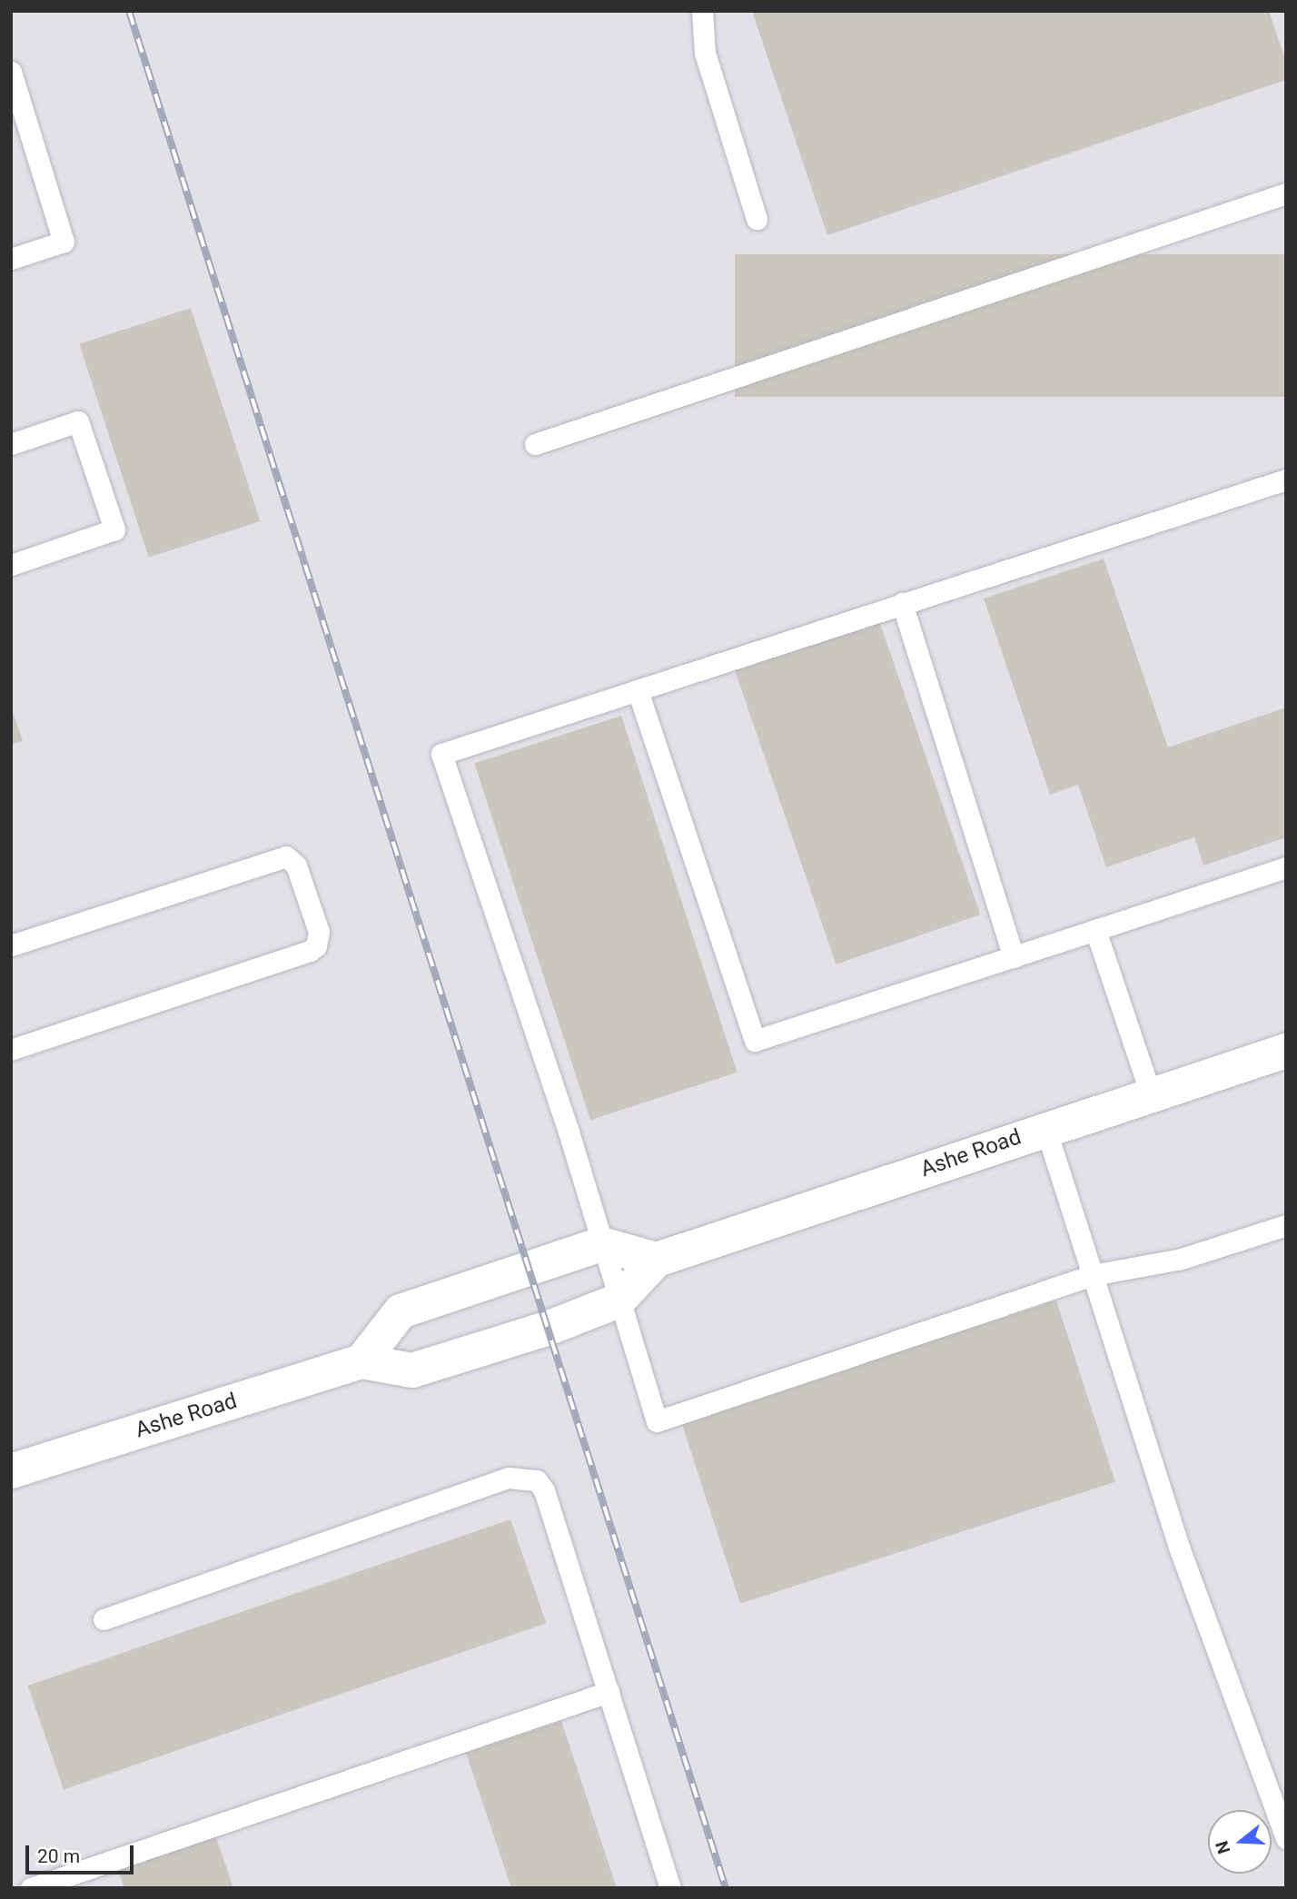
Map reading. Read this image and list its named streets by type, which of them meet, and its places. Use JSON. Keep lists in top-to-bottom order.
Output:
{
  "streets": {
    "street": ["Ashe Road"]
  },
  "scale_bar": "20 m",
  "north": "left"
}
